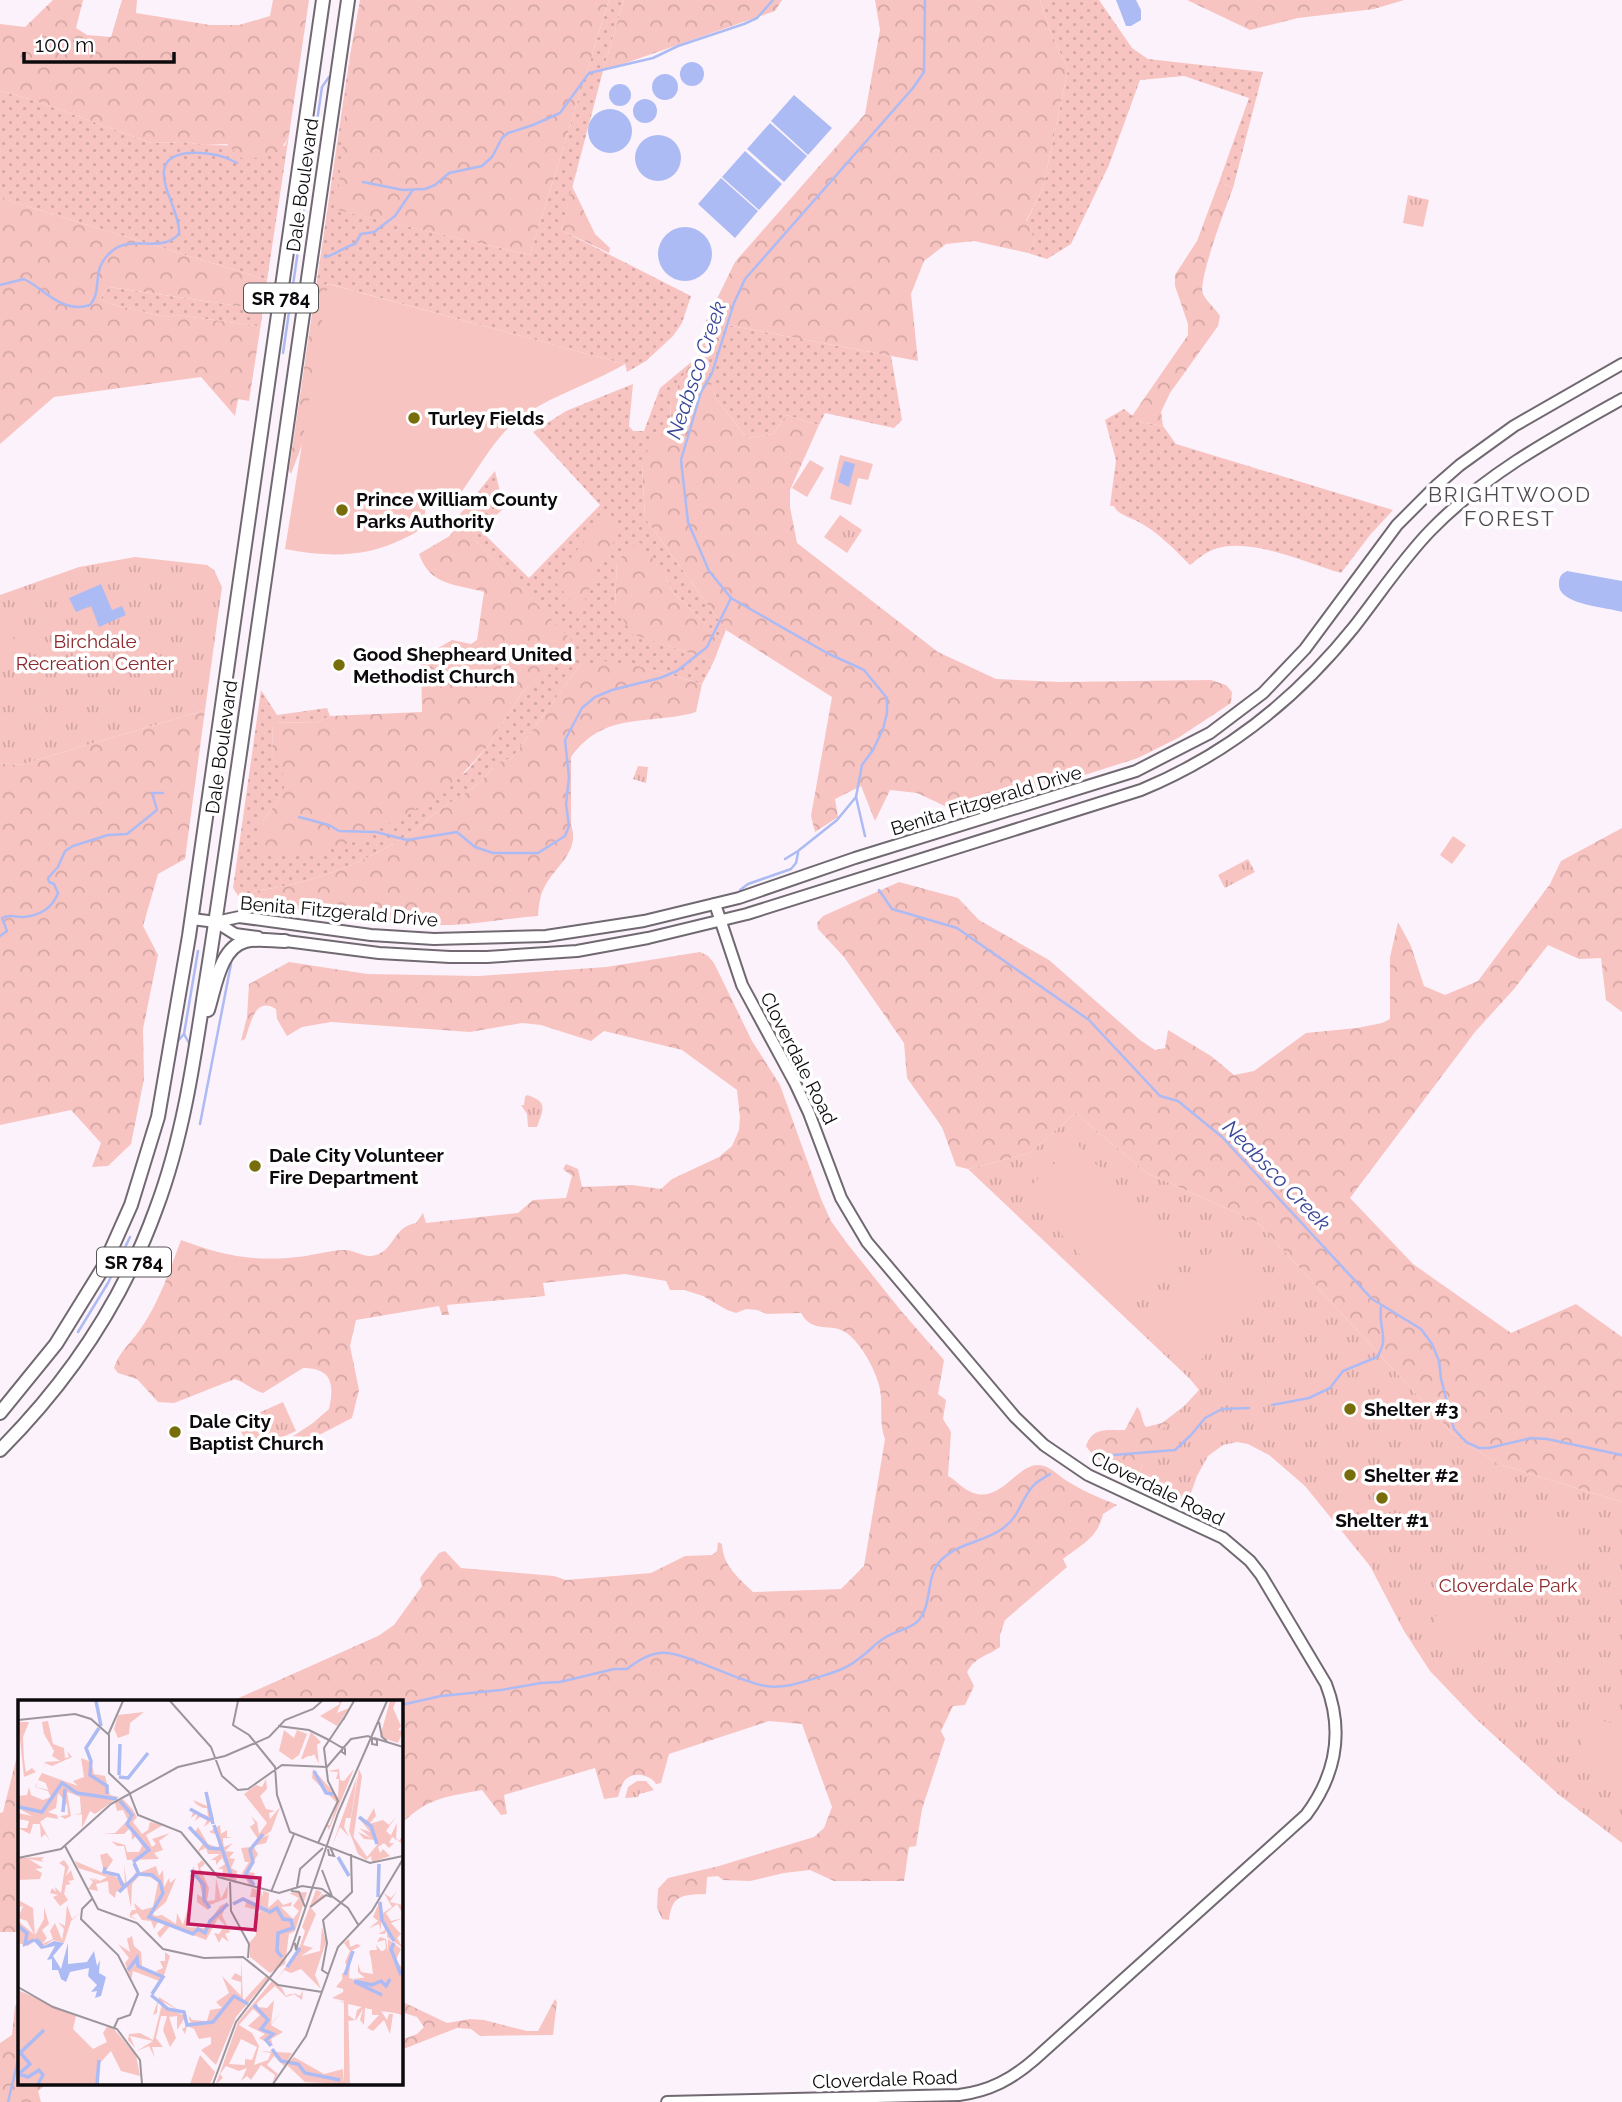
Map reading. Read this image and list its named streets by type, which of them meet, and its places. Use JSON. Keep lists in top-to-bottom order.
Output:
{
  "streets": {
    "main road": [
      "Dale Boulevard",
      "SR 784",
      "Benita Fitzgerald Drive",
      "Cloverdale Road"
    ]
  },
  "crossings": [
    ["Dale Boulevard", "Benita Fitzgerald Drive"],
    ["Benita Fitzgerald Drive", "Cloverdale Road"]
  ],
  "districts": ["BRIGHTWOOD FOREST"],
  "water": ["Neabsco Creek"],
  "parks": ["Birchdale Recreation Center", "Cloverdale Park"],
  "places": [
    "Turley Fields",
    "Prince William County Parks Authority",
    "Good Shepheard United Methodist Church",
    "Dale City Volunteer Fire Department",
    "Shelter #3",
    "Dale City Baptist Church",
    "Shelter #2",
    "Shelter #1"
  ],
  "scale_bar": "100 m"
}
